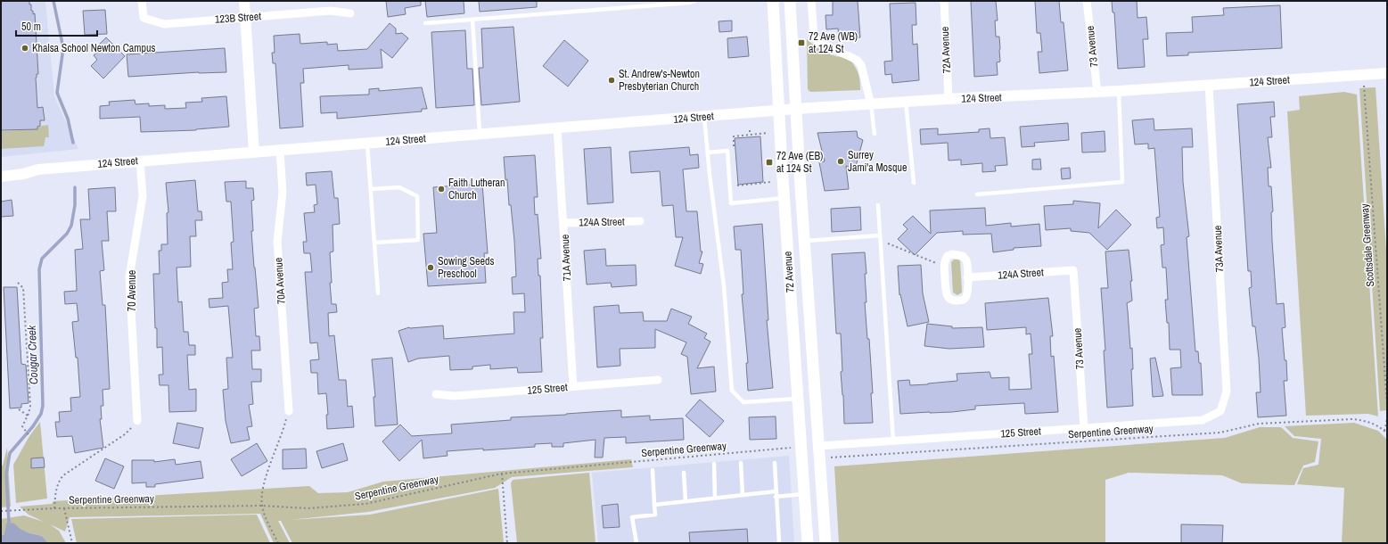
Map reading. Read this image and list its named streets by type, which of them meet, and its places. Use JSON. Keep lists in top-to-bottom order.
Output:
{
  "streets": {
    "main road": ["72 Avenue"],
    "street": [
      "123B Street",
      "73 Avenue",
      "72A Avenue",
      "124 Street",
      "124A Street",
      "73A Avenue",
      "71A Avenue",
      "70A Avenue",
      "70 Avenue",
      "125 Street"
    ],
    "path": ["Scottsdale Greenway", "Serpentine Greenway"]
  },
  "crossings": [
    ["73 Avenue", "124 Street"],
    ["73 Avenue", "124A Street"],
    ["73 Avenue", "125 Street"],
    ["72A Avenue", "124 Street"],
    ["124 Street", "73A Avenue"],
    ["124 Street", "71A Avenue"],
    ["124 Street", "72 Avenue"],
    ["124 Street", "70A Avenue"],
    ["124 Street", "70 Avenue"],
    ["124A Street", "71A Avenue"],
    ["73A Avenue", "125 Street"],
    ["71A Avenue", "125 Street"],
    ["72 Avenue", "125 Street"]
  ],
  "water": ["Cougar Creek"],
  "places": {
    "transit": ["72 Ave (WB) at 124 St", "72 Ave (EB) at 124 St"],
    "other": [
      "Khalsa School Newton Campus",
      "St. Andrew's-Newton Presbyterian Church",
      "Surrey Jami'a Mosque",
      "Faith Lutheran Church",
      "Sowing Seeds Preschool"
    ]
  },
  "scale_bar": "50 m"
}
